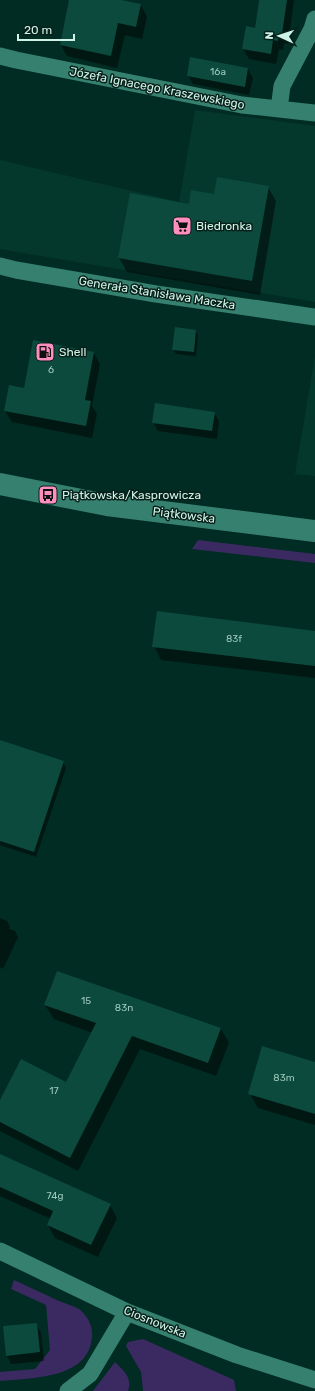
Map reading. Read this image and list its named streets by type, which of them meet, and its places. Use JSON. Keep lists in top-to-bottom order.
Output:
{
  "streets": {
    "main road": ["Piątkowska"],
    "street": ["Józefa Ignacego Kraszewskiego", "Generała Stanisława Maczka", "Ciosnowska"]
  },
  "places": {
    "supermarket": ["Biedronka"],
    "fuel station": ["Shell"],
    "bus stop": ["Piątkowska/Kasprowicza"]
  },
  "house_numbers": [
    "16a",
    "6",
    "83f",
    "15",
    "83n",
    "83m",
    "17",
    "74g"
  ],
  "scale_bar": "20 m",
  "north": "left"
}
